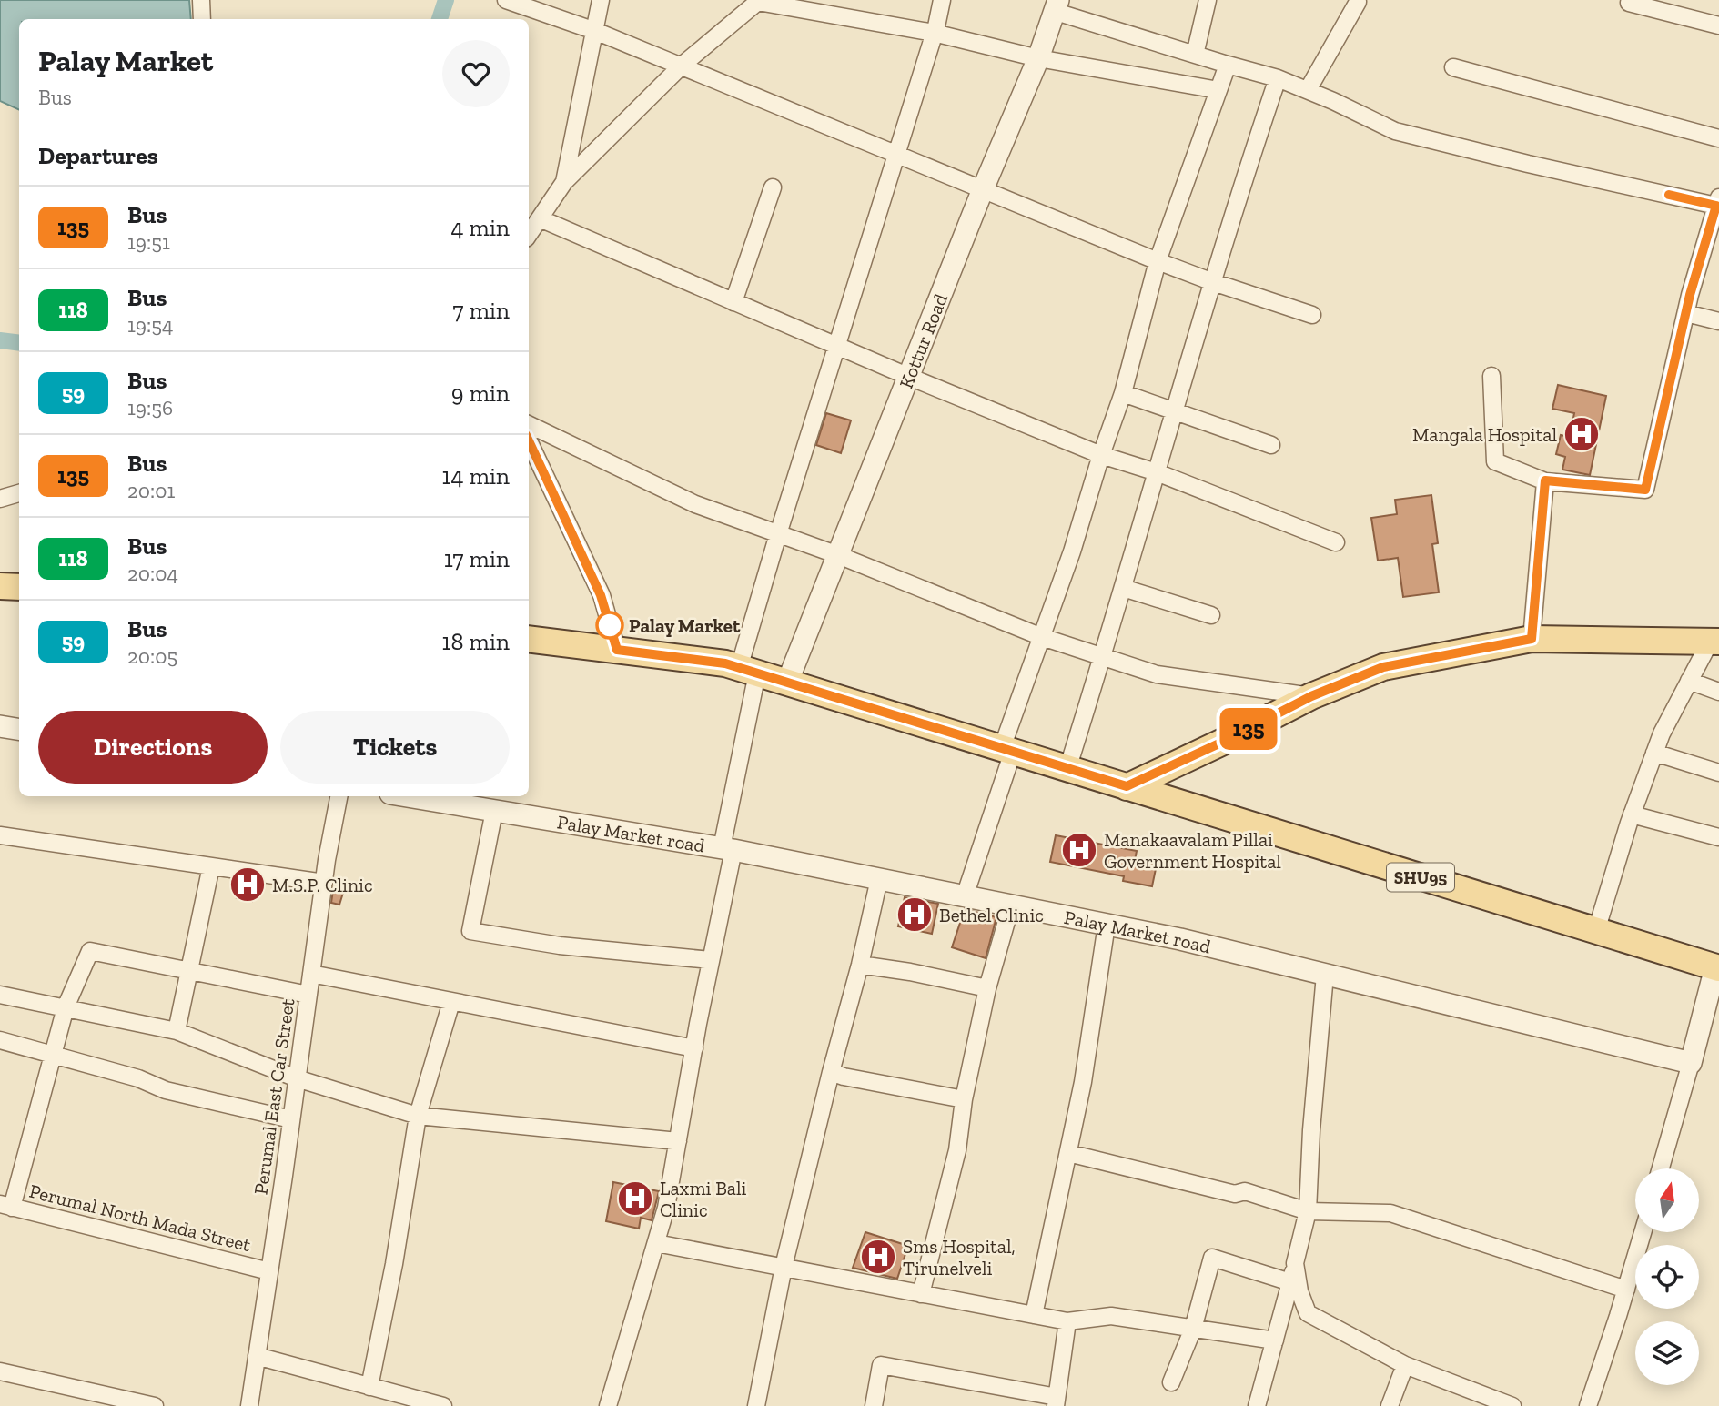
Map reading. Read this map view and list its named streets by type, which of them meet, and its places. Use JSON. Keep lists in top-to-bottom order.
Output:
{
  "streets": {
    "main road": ["SHU95"],
    "street": [
      "Kottur Road",
      "Palay Market road",
      "Perumal East Car Street",
      "Perumal North Mada Street"
    ]
  },
  "crossings": [
    ["Kottur Road", "SHU95"],
    ["Perumal East Car Street", "Perumal North Mada Street"]
  ],
  "places": {
    "hospital": [
      "Mangala Hospital",
      "Manakaavalam Pillai Government Hospital",
      "M.S.P. Clinic",
      "Bethel Clinic",
      "Laxmi Bali Clinic",
      "Sms Hospital, Tirunelveli"
    ],
    "other": ["Palay Market"]
  },
  "lines": ["bus line 135"],
  "north": "top",
  "page": {
    "on_map": "135",
    "heading": [
      ["Palay Market", "Bus"],
      "Departures"
    ],
    "list": [
      {
        "mark": "135",
        "name": "Bus",
        "note": "19:51",
        "value": "4 min"
      },
      {
        "mark": "118",
        "name": "Bus",
        "note": "19:54",
        "value": "7 min"
      },
      {
        "mark": "59",
        "name": "Bus",
        "note": "19:56",
        "value": "9 min"
      },
      {
        "mark": "135",
        "name": "Bus",
        "note": "20:01",
        "value": "14 min"
      },
      {
        "mark": "118",
        "name": "Bus",
        "note": "20:04",
        "value": "17 min"
      },
      {
        "mark": "59",
        "name": "Bus",
        "note": "20:05",
        "value": "18 min"
      }
    ],
    "buttons": ["Directions", "Tickets"]
  }
}
